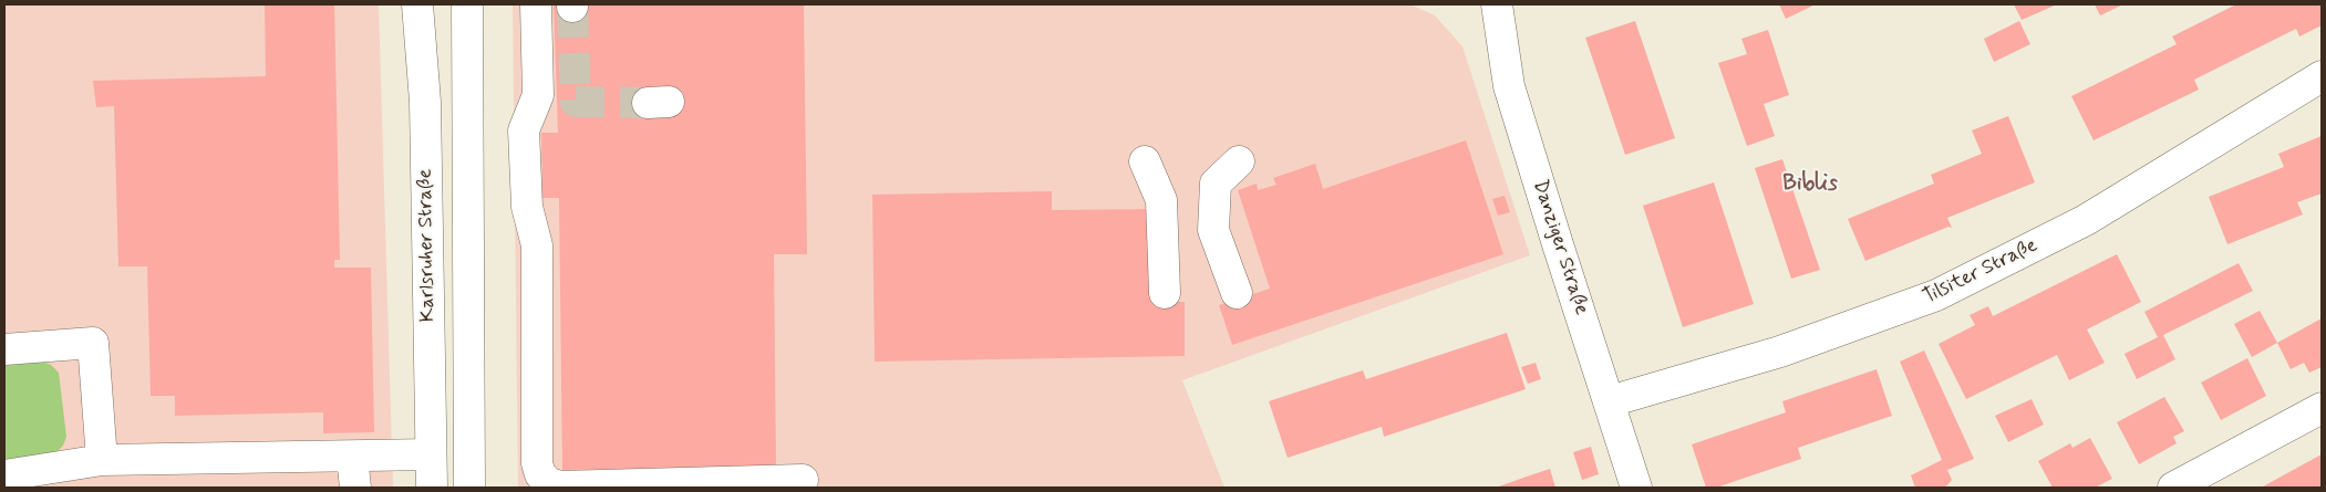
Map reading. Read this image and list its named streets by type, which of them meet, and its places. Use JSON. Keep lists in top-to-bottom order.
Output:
{
  "streets": {
    "street": ["Karlsruher Straße", "Danziger Straße", "Tilsiter Straße"]
  },
  "crossings": [
    ["Danziger Straße", "Tilsiter Straße"]
  ],
  "districts": ["Biblis"]
}
